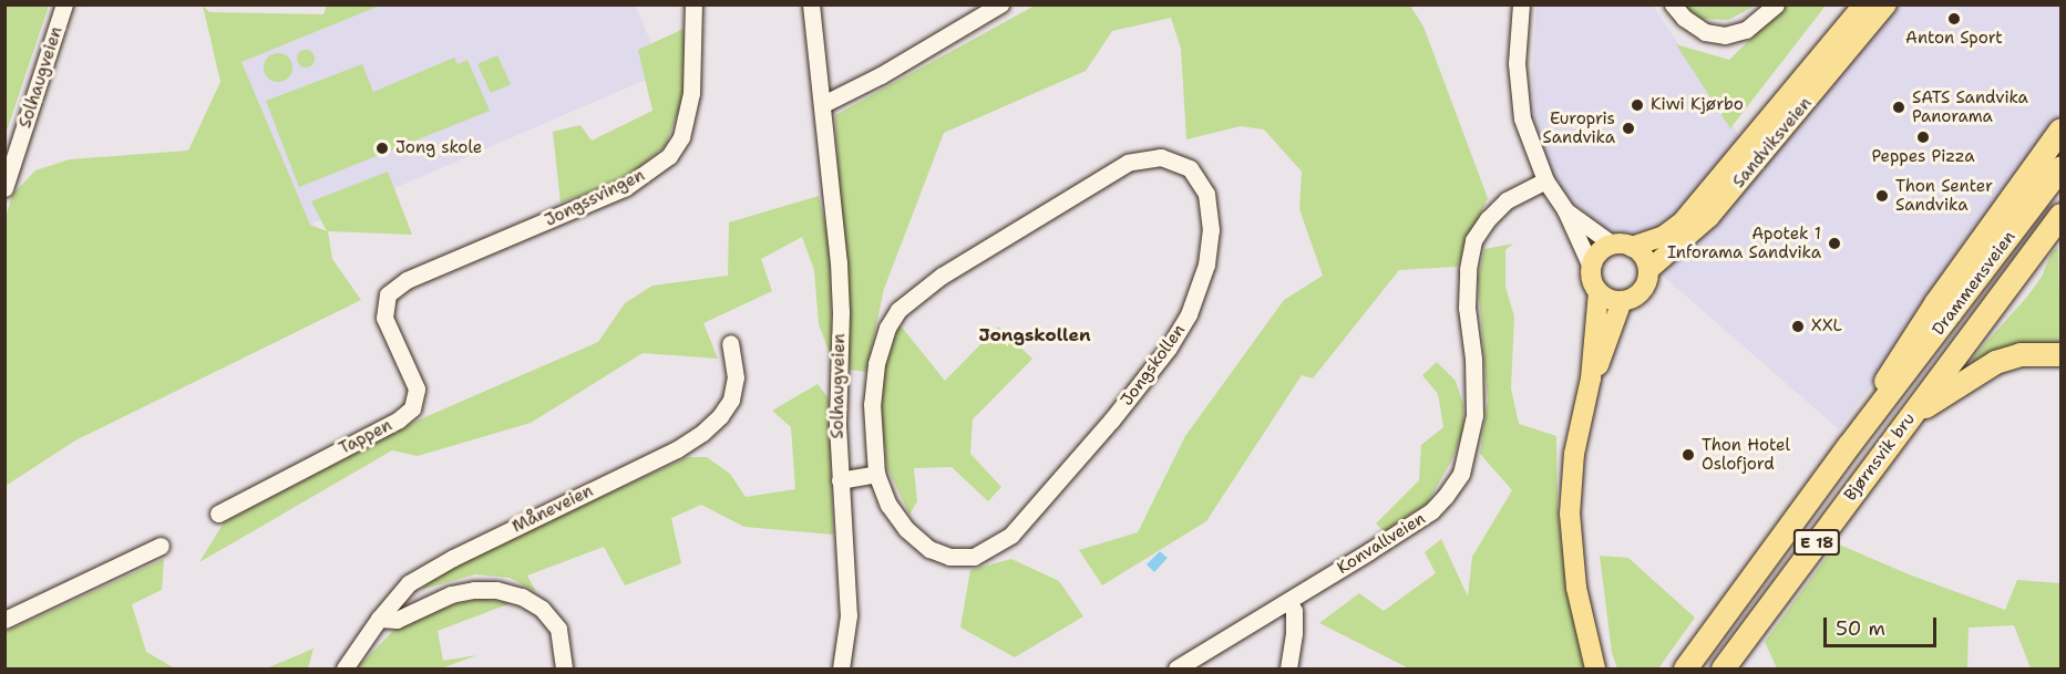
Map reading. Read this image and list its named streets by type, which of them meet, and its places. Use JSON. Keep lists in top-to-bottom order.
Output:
{
  "streets": {
    "highway": ["Drammensveien", "Bjørnsvik bru", "E 18"],
    "main road": ["Sandviksveien"],
    "street": [
      "Solhaugveien",
      "Jongssvingen",
      "Jongskollen",
      "Tappen",
      "Måneveien",
      "Konvallveien"
    ]
  },
  "crossings": [
    ["Jongssvingen", "Tappen"],
    ["Drammensveien", "Bjørnsvik bru"],
    ["Drammensveien", "E 18"],
    ["Bjørnsvik bru", "E 18"]
  ],
  "districts": ["Jongskollen"],
  "places": [
    "Anton Sport",
    "Kiwi Kjørbo",
    "SATS Sandvika Panorama",
    "Europris Sandvika",
    "Peppes Pizza",
    "Jong skole",
    "Thon Senter Sandvika",
    "Apotek 1 Inforama Sandvika",
    "XXL",
    "Thon Hotel Oslofjord"
  ],
  "scale_bar": "50 m"
}
